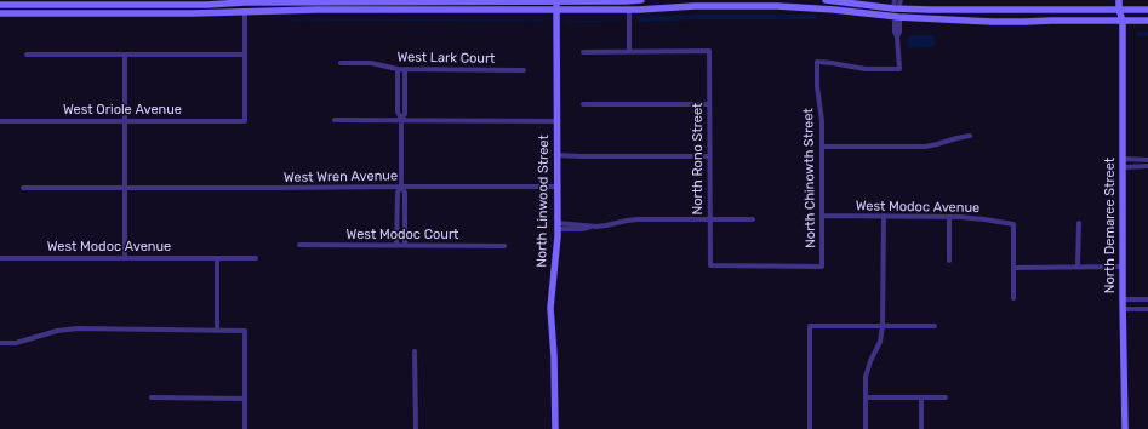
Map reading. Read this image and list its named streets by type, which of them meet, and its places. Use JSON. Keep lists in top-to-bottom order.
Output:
{
  "streets": {
    "main road": ["North Linwood Street", "North Demaree Street"],
    "street": [
      "West Lark Court",
      "West Oriole Avenue",
      "North Rono Street",
      "West Wren Avenue",
      "North Chinowth Street",
      "West Modoc Avenue",
      "West Modoc Court"
    ]
  },
  "crossings": [
    ["North Rono Street", "North Chinowth Street"],
    ["West Wren Avenue", "North Linwood Street"],
    ["North Chinowth Street", "West Modoc Avenue"]
  ]
}
